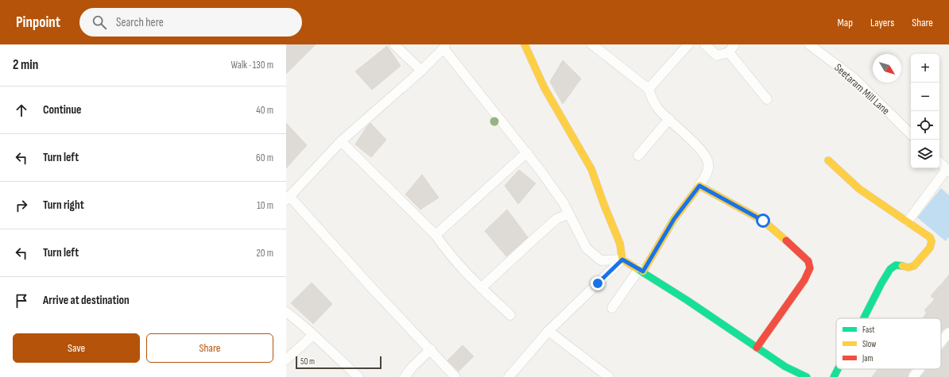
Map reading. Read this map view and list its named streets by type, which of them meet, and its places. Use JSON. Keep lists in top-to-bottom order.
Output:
{
  "streets": {
    "street": ["Seetaram Mill Lane"]
  },
  "legend": ["Fast", "Slow", "Jam"],
  "scale_bar": "50 m",
  "north": "bottom right",
  "page": {
    "header": "Pinpoint",
    "search": "Search here",
    "nav": ["Map", "Layers", "Share"],
    "heading": ["2 min", "Walk · 130 m"],
    "map_buttons": ["+", "−"],
    "list": [
      ["Continue", "40 m"],
      ["Turn left", "60 m"],
      ["Turn right", "10 m"],
      ["Turn left", "20 m"],
      "Arrive at destination"
    ],
    "buttons": ["Save", "Share"],
    "scale": "50 m"
  }
}
